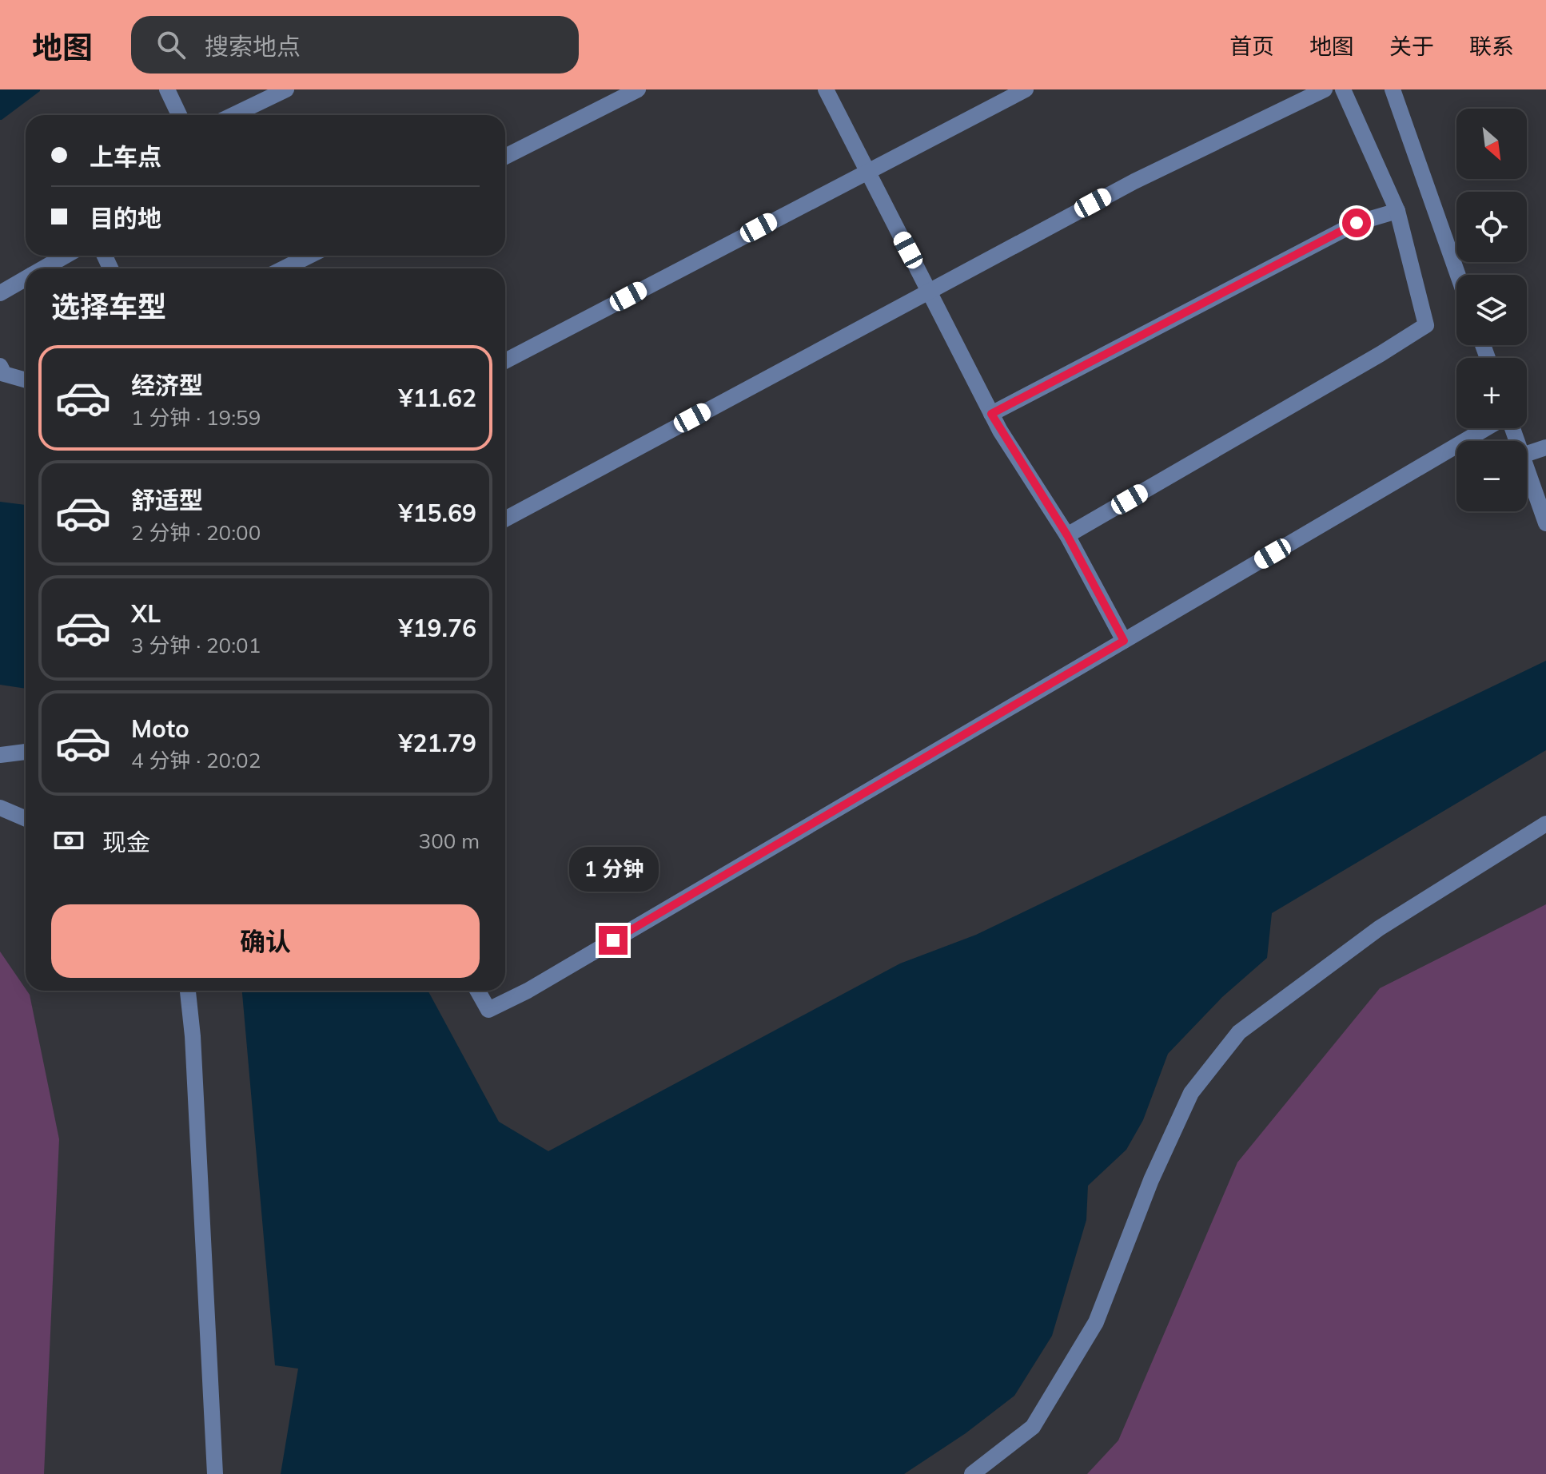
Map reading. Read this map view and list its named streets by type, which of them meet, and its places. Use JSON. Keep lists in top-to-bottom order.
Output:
{
  "north": "bottom right",
  "page": {
    "header": "地图",
    "search": "搜索地点",
    "nav": [
      "首页",
      "地图",
      "关于",
      "联系"
    ],
    "map_buttons": ["+", "−"],
    "banner": ["上车点", "目的地"],
    "heading": "选择车型",
    "list": [
      {
        "name": "经济型",
        "note": "1 分钟 · 19:59",
        "value": "¥11.62"
      },
      {
        "name": "舒适型",
        "note": "2 分钟 · 20:00",
        "value": "¥15.69"
      },
      {
        "name": "XL",
        "note": "3 分钟 · 20:01",
        "value": "¥19.76"
      },
      {
        "name": "Moto",
        "note": "4 分钟 · 20:02",
        "value": "¥21.79"
      }
    ],
    "pay": ["现金", "300 m"],
    "bubble": "1 分钟",
    "buttons": "确认"
  }
}
